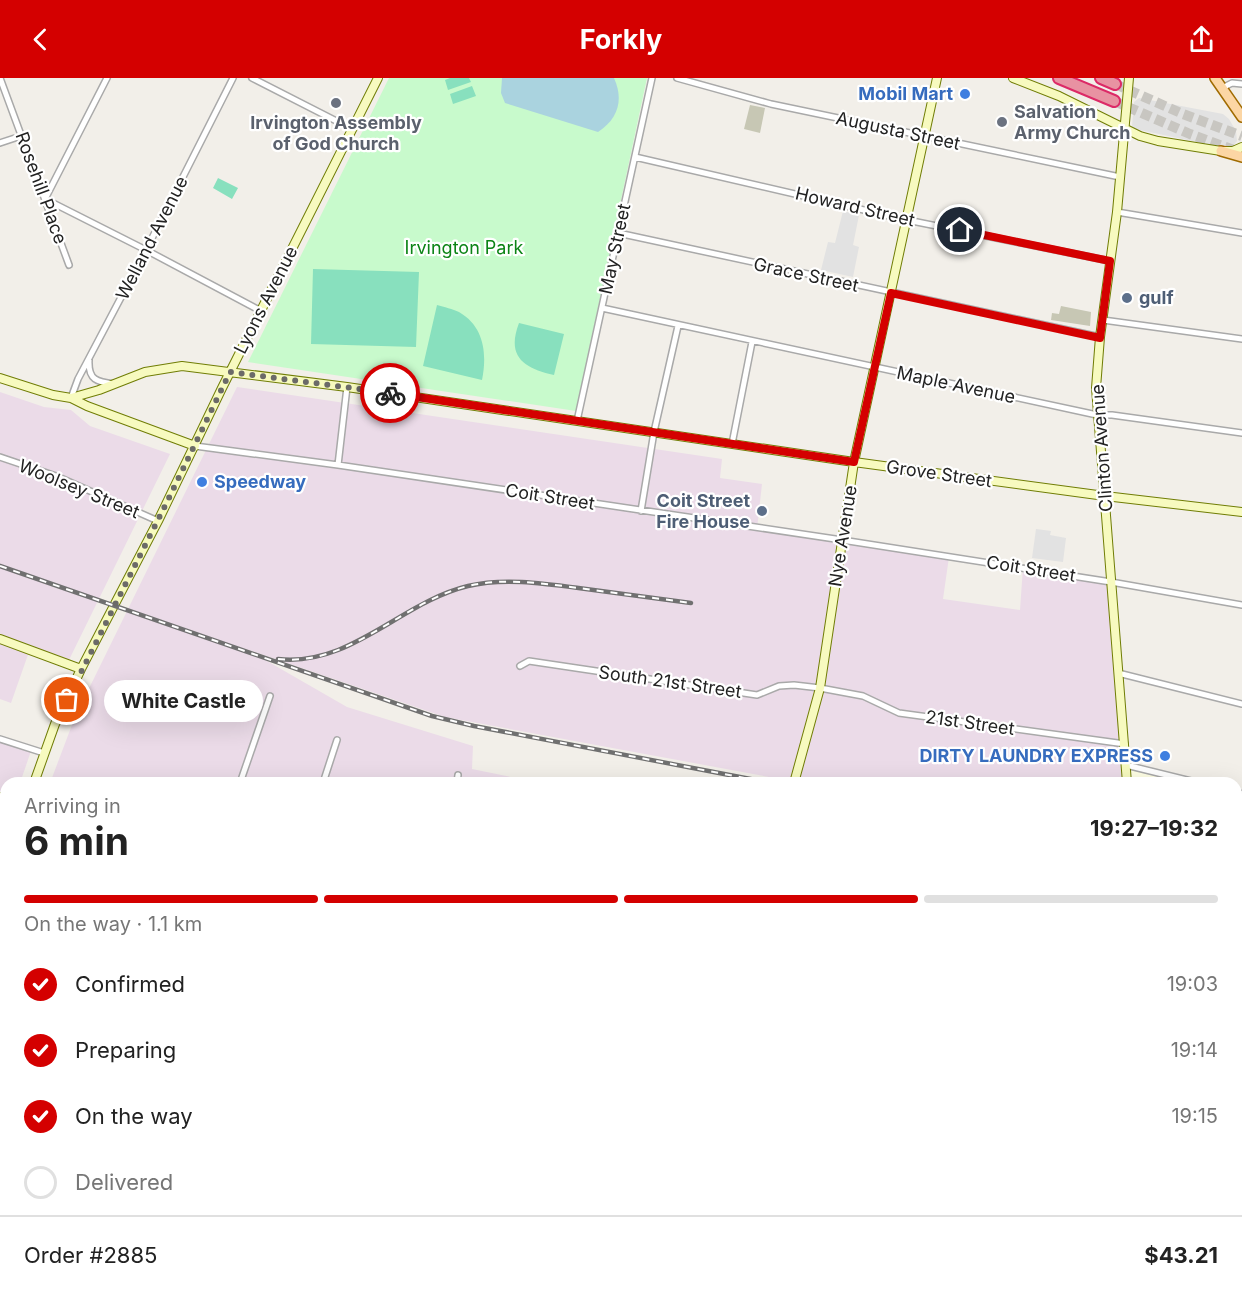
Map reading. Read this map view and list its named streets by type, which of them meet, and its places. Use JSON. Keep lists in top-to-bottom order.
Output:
{
  "streets": {
    "main road": [
      "Lyons Avenue",
      "Clinton Avenue",
      "Grove Street",
      "Coit Street",
      "Nye Avenue"
    ],
    "street": [
      "Augusta Street",
      "Rosehill Place",
      "Howard Street",
      "Welland Avenue",
      "May Street",
      "Grace Street",
      "Maple Avenue",
      "Woolsey Street",
      "South 21st Street",
      "21st Street"
    ]
  },
  "crossings": [
    ["Augusta Street", "Clinton Avenue"],
    ["Augusta Street", "Nye Avenue"],
    ["Howard Street", "May Street"],
    ["Howard Street", "Clinton Avenue"],
    ["Howard Street", "Nye Avenue"],
    ["Welland Avenue", "Grove Street"],
    ["Welland Avenue", "Coit Street"],
    ["May Street", "Grace Street"],
    ["May Street", "Maple Avenue"],
    ["May Street", "Grove Street"],
    ["Grace Street", "Clinton Avenue"],
    ["Grace Street", "Nye Avenue"],
    ["Lyons Avenue", "Grove Street"],
    ["Lyons Avenue", "Woolsey Street"],
    ["Lyons Avenue", "Coit Street"],
    ["Maple Avenue", "Clinton Avenue"],
    ["Maple Avenue", "Nye Avenue"],
    ["Clinton Avenue", "Grove Street"],
    ["Clinton Avenue", "Coit Street"],
    ["Clinton Avenue", "21st Street"],
    ["Grove Street", "Coit Street"],
    ["Grove Street", "Nye Avenue"],
    ["Coit Street", "Nye Avenue"],
    ["Nye Avenue", "South 21st Street"],
    ["Nye Avenue", "21st Street"],
    ["South 21st Street", "21st Street"]
  ],
  "parks": ["Irvington Park"],
  "places": [
    "Mobil Mart",
    "Irvington Assembly of God Church",
    "Salvation Army Church",
    "gulf",
    "Speedway",
    "Coit Street Fire House",
    "White Castle",
    "DIRTY LAUNDRY EXPRESS"
  ],
  "page": {
    "header": "Forkly",
    "bubble": "White Castle",
    "heading": ["6 min", "Arriving in", "19:27–19:32"],
    "panel": ["Order #2885", "$43.21"],
    "bar": "On the way · 1.1 km",
    "list": [
      ["Confirmed", "19:03"],
      ["Preparing", "19:14"],
      ["On the way", "19:15"],
      "Delivered"
    ]
  }
}
